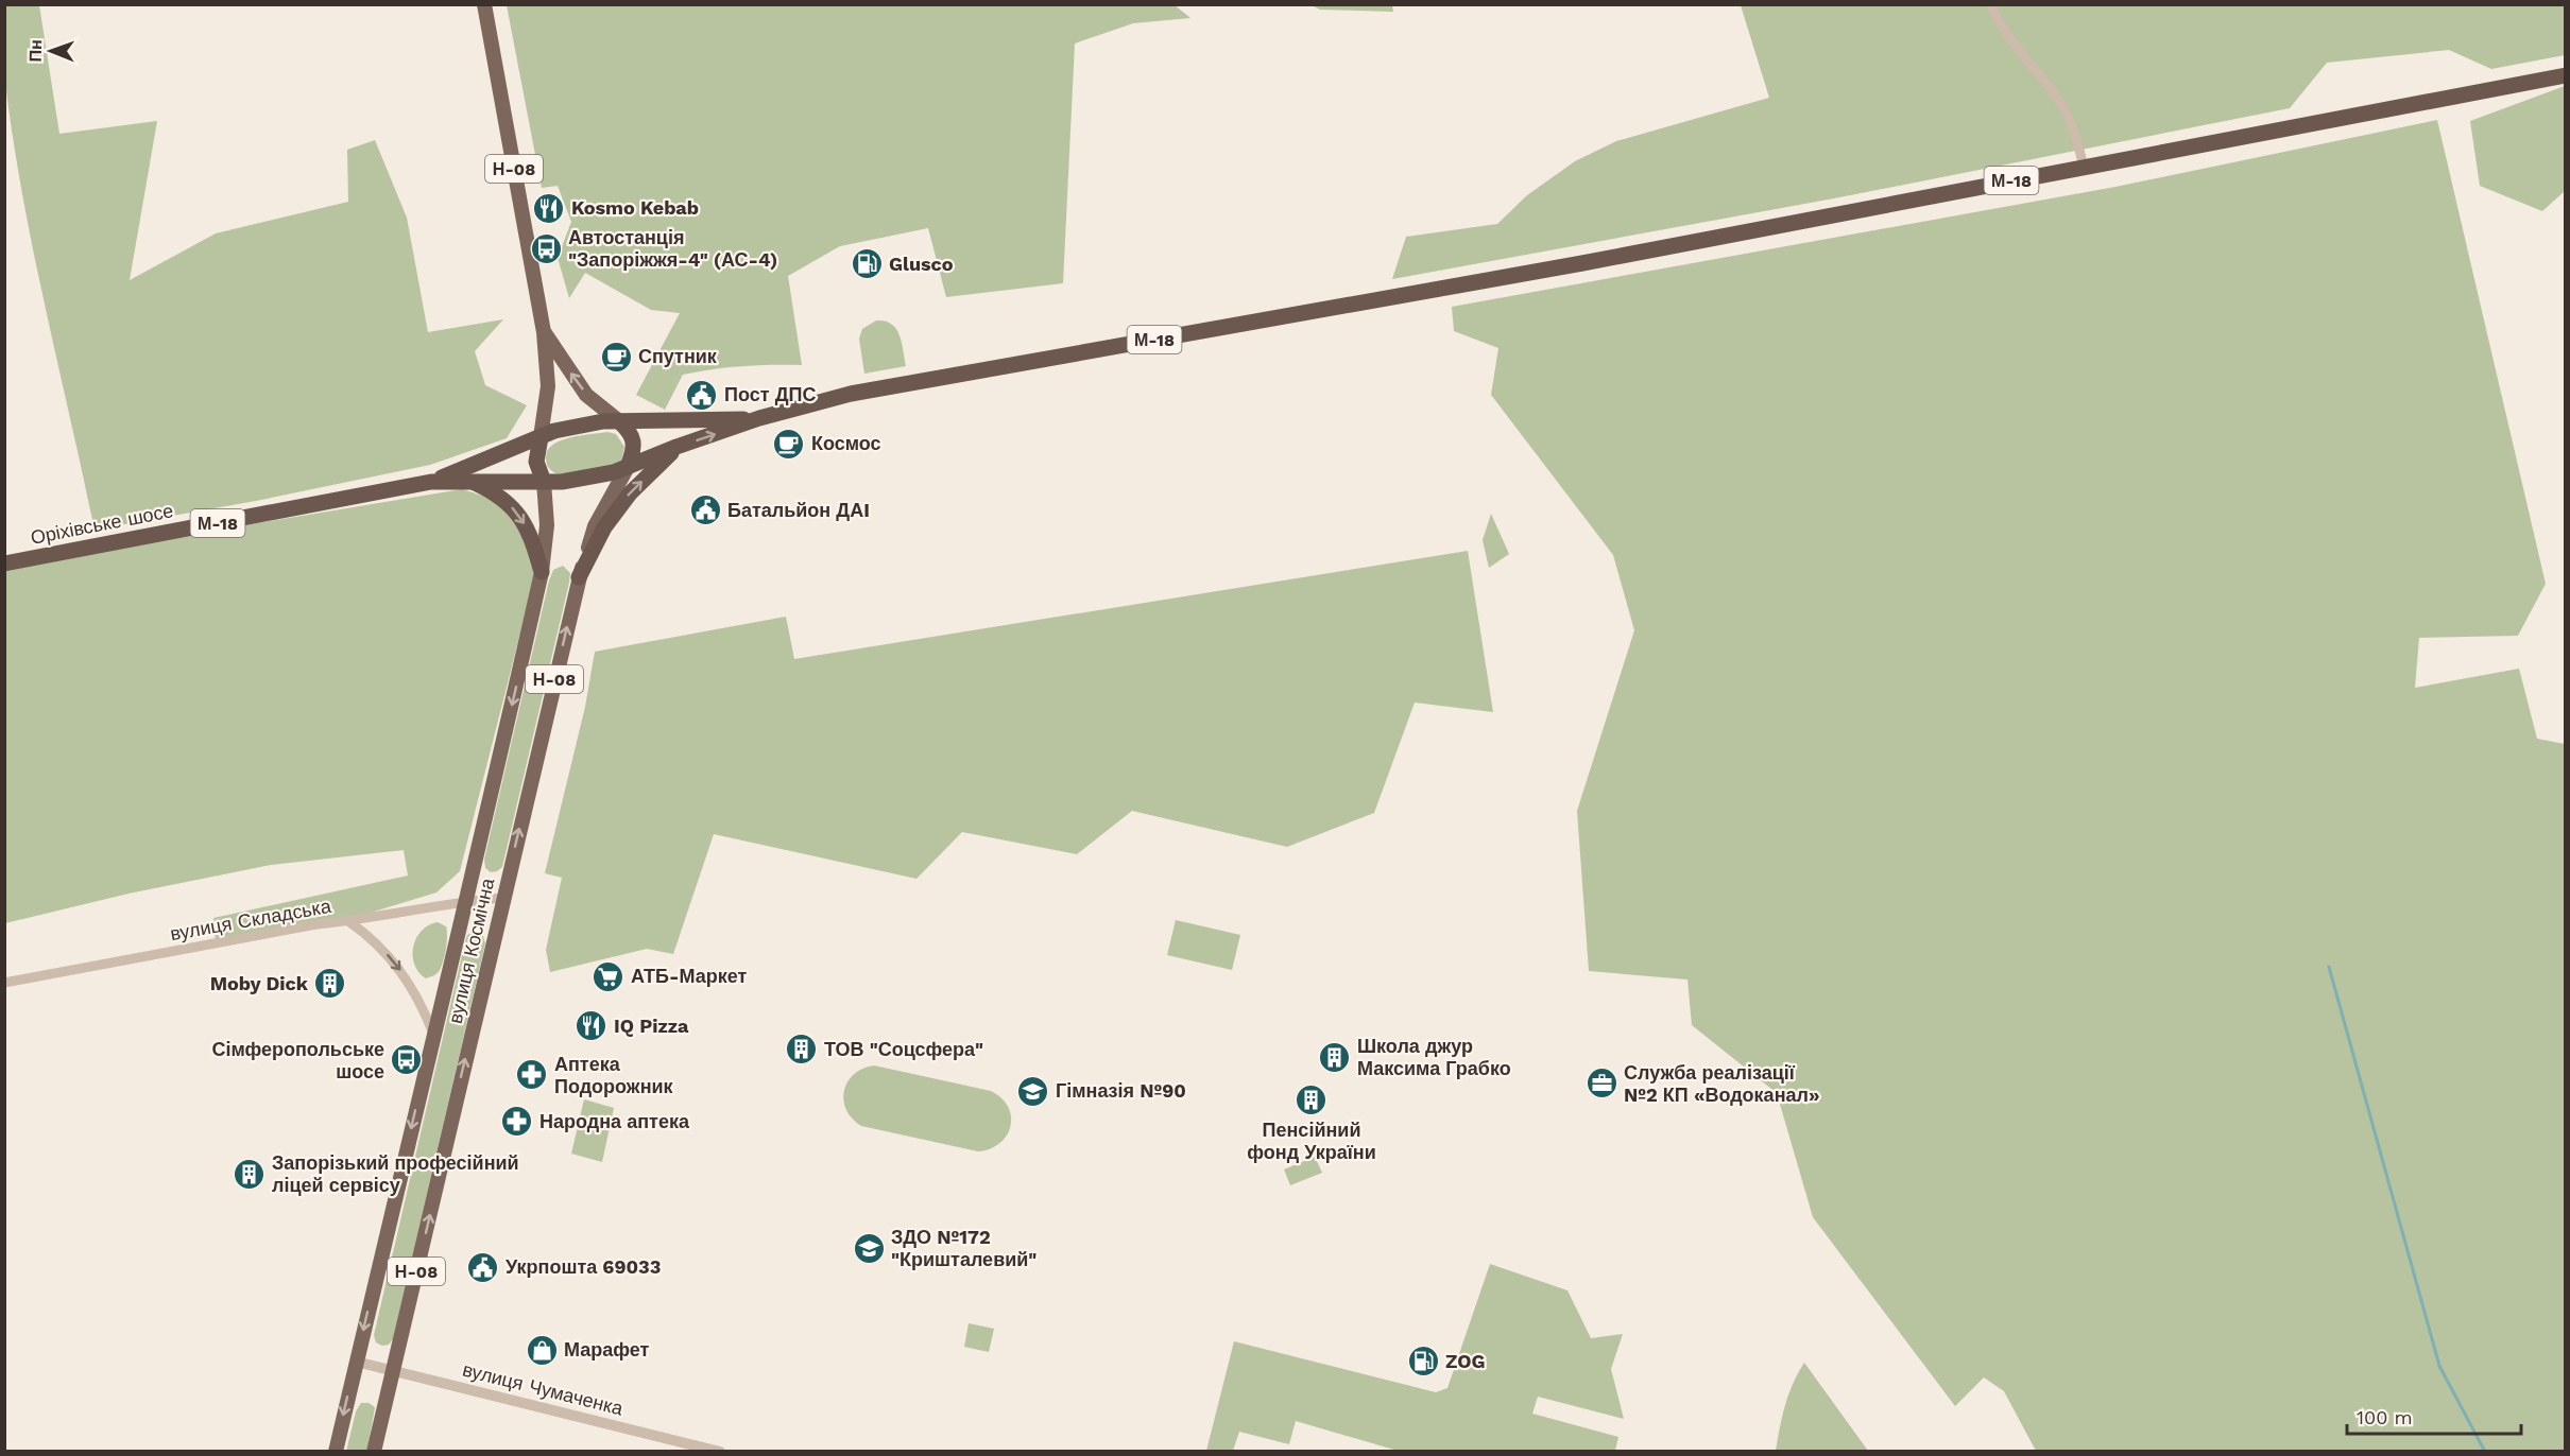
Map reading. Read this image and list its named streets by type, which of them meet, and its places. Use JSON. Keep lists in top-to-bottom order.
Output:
{
  "streets": {
    "highway": ["Н-08", "М-18", "Оріхівське шосе"],
    "main road": ["вулиця Космічна"],
    "street": ["вулиця Складська", "вулиця Чумаченка"]
  },
  "crossings": [
    ["Н-08", "М-18"],
    ["Н-08", "вулиця Космічна"],
    ["М-18", "Оріхівське шосе"],
    ["М-18", "вулиця Космічна"],
    ["вулиця Складська", "вулиця Космічна"],
    ["вулиця Космічна", "вулиця Чумаченка"]
  ],
  "places": {
    "restaurant": ["Kosmo Kebab", "IQ Pizza"],
    "bus stop": ["Автостанція \"Запоріжжя-4\" (АС-4)", "Сімферопольське шосе"],
    "fuel station": ["Glusco", "ZOG"],
    "cafe": ["Спутник", "Космос"],
    "public building": ["Пост ДПС", "Батальйон ДАI", "Укрпошта 69033"],
    "supermarket": ["АТБ-Маркет"],
    "building": [
      "Moby Dick",
      "ТОВ \"Соцсфера\"",
      "Школа джур Максима Грабко",
      "Пенсійний фонд України",
      "Запорізький професійний ліцей сервісу"
    ],
    "pharmacy": ["Аптека Подорожник", "Народна аптека"],
    "office": ["Служба реалізації №2 КП «Водоканал»"],
    "school or university": ["Гімназія №90", "ЗДО №172 \"Кришталевий\""],
    "shop": ["Марафет"]
  },
  "scale_bar": "100 m",
  "north": "left"
}
